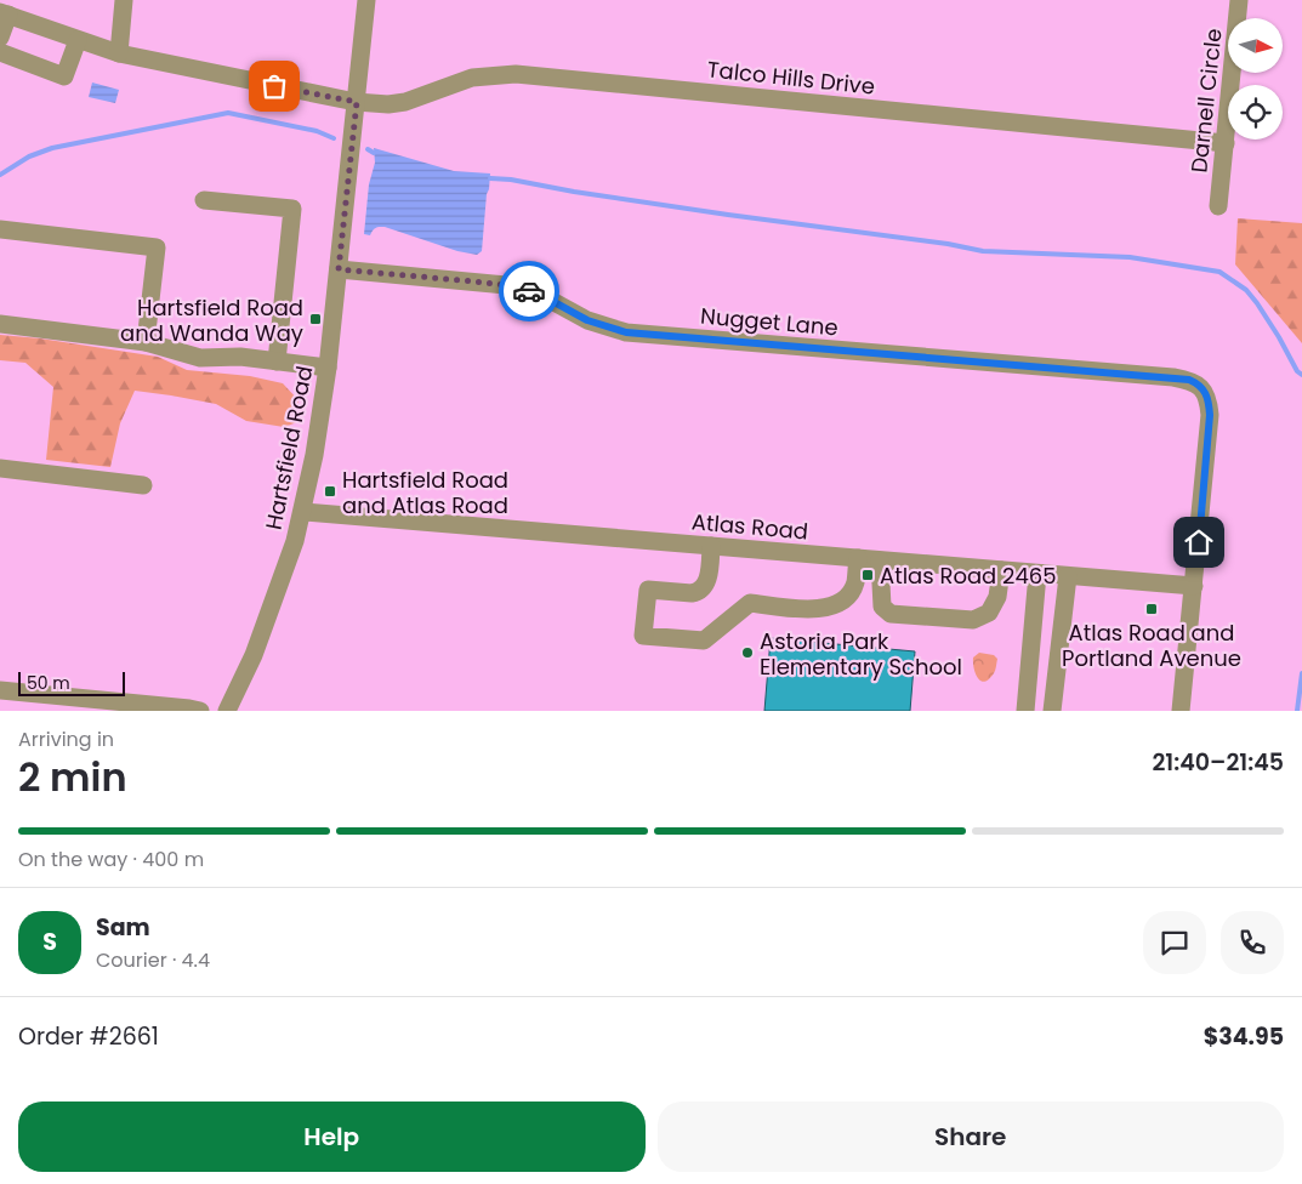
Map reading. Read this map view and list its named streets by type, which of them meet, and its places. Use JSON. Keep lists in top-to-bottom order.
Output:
{
  "streets": {
    "street": [
      "Talco Hills Drive",
      "Darnell Circle",
      "Nugget Lane",
      "Hartsfield Road",
      "Atlas Road"
    ]
  },
  "crossings": [
    ["Talco Hills Drive", "Darnell Circle"],
    ["Talco Hills Drive", "Hartsfield Road"],
    ["Nugget Lane", "Hartsfield Road"],
    ["Nugget Lane", "Atlas Road"],
    ["Hartsfield Road", "Atlas Road"]
  ],
  "places": {
    "transit": [
      "Hartsfield Road and Wanda Way",
      "Hartsfield Road and Atlas Road",
      "Atlas Road 2465",
      "Atlas Road and Portland Avenue"
    ],
    "other": ["Astoria Park Elementary School"]
  },
  "scale_bar": "50 m",
  "north": "right",
  "page": {
    "scale": "50 m",
    "heading": ["2 min", "Arriving in", "21:40–21:45"],
    "panel": [
      "Sam",
      "Courier · 4.4",
      "Order #2661",
      "$34.95"
    ],
    "bar": "On the way · 400 m",
    "round": "S",
    "buttons": ["Help", "Share"]
  }
}
